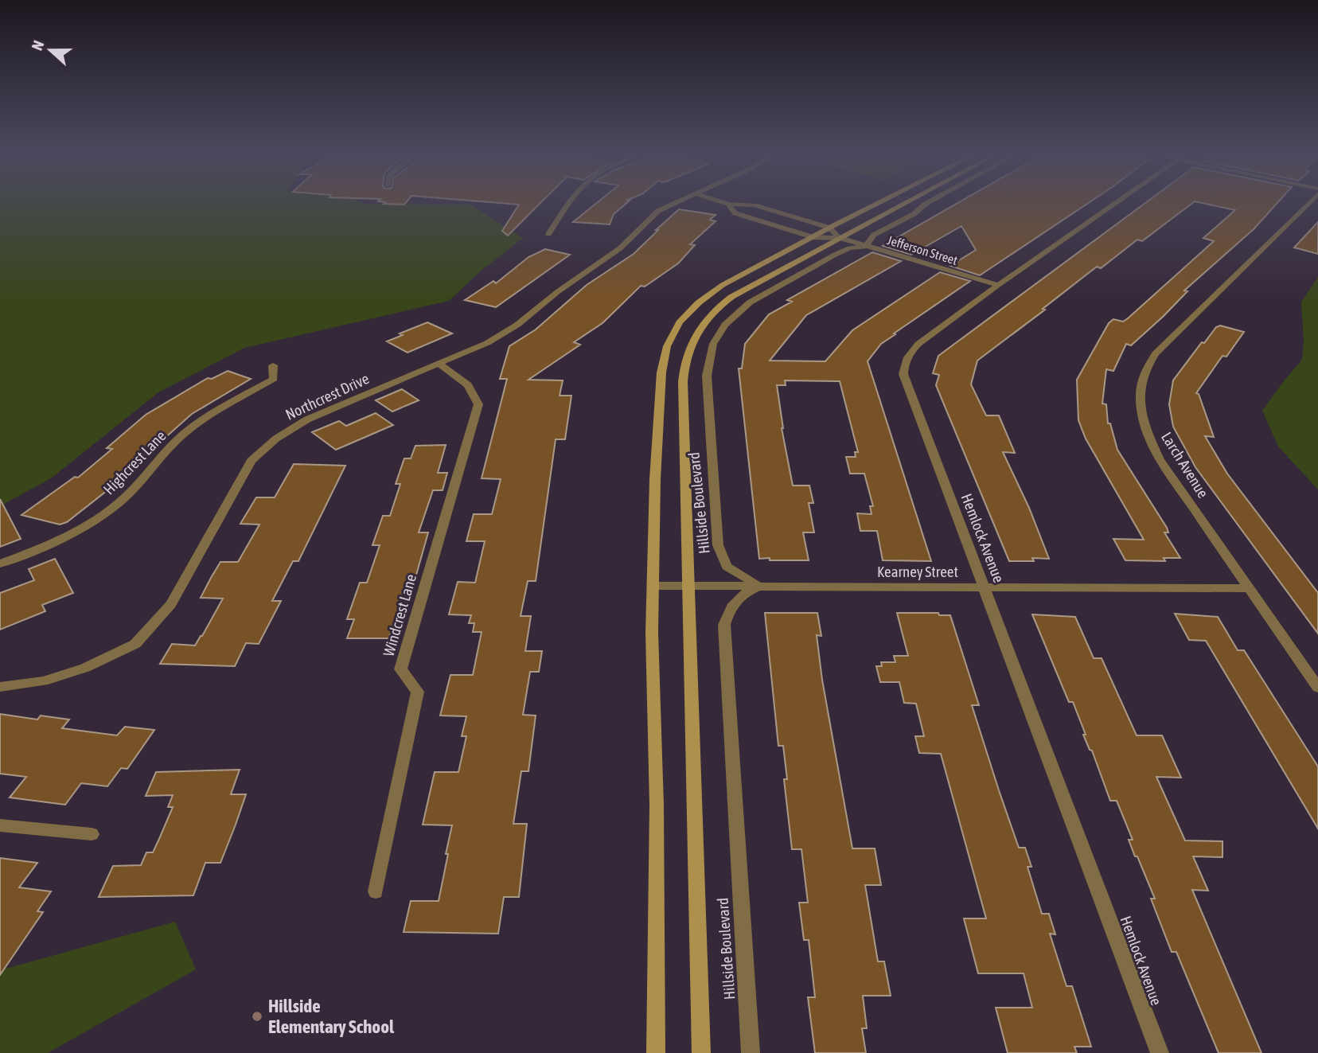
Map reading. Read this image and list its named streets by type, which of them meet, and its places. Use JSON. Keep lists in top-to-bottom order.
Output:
{
  "streets": {
    "main road": ["Hillside Boulevard"],
    "street": [
      "Jefferson Street",
      "Northcrest Drive",
      "Highcrest Lane",
      "Larch Avenue",
      "Hemlock Avenue",
      "Kearney Street",
      "Windcrest Lane"
    ]
  },
  "crossings": [
    ["Jefferson Street", "Hillside Boulevard"],
    ["Jefferson Street", "Hemlock Avenue"],
    ["Northcrest Drive", "Windcrest Lane"],
    ["Larch Avenue", "Kearney Street"],
    ["Hillside Boulevard", "Kearney Street"],
    ["Hemlock Avenue", "Kearney Street"]
  ],
  "places": ["Hillside Elementary School"],
  "north": "left"
}
